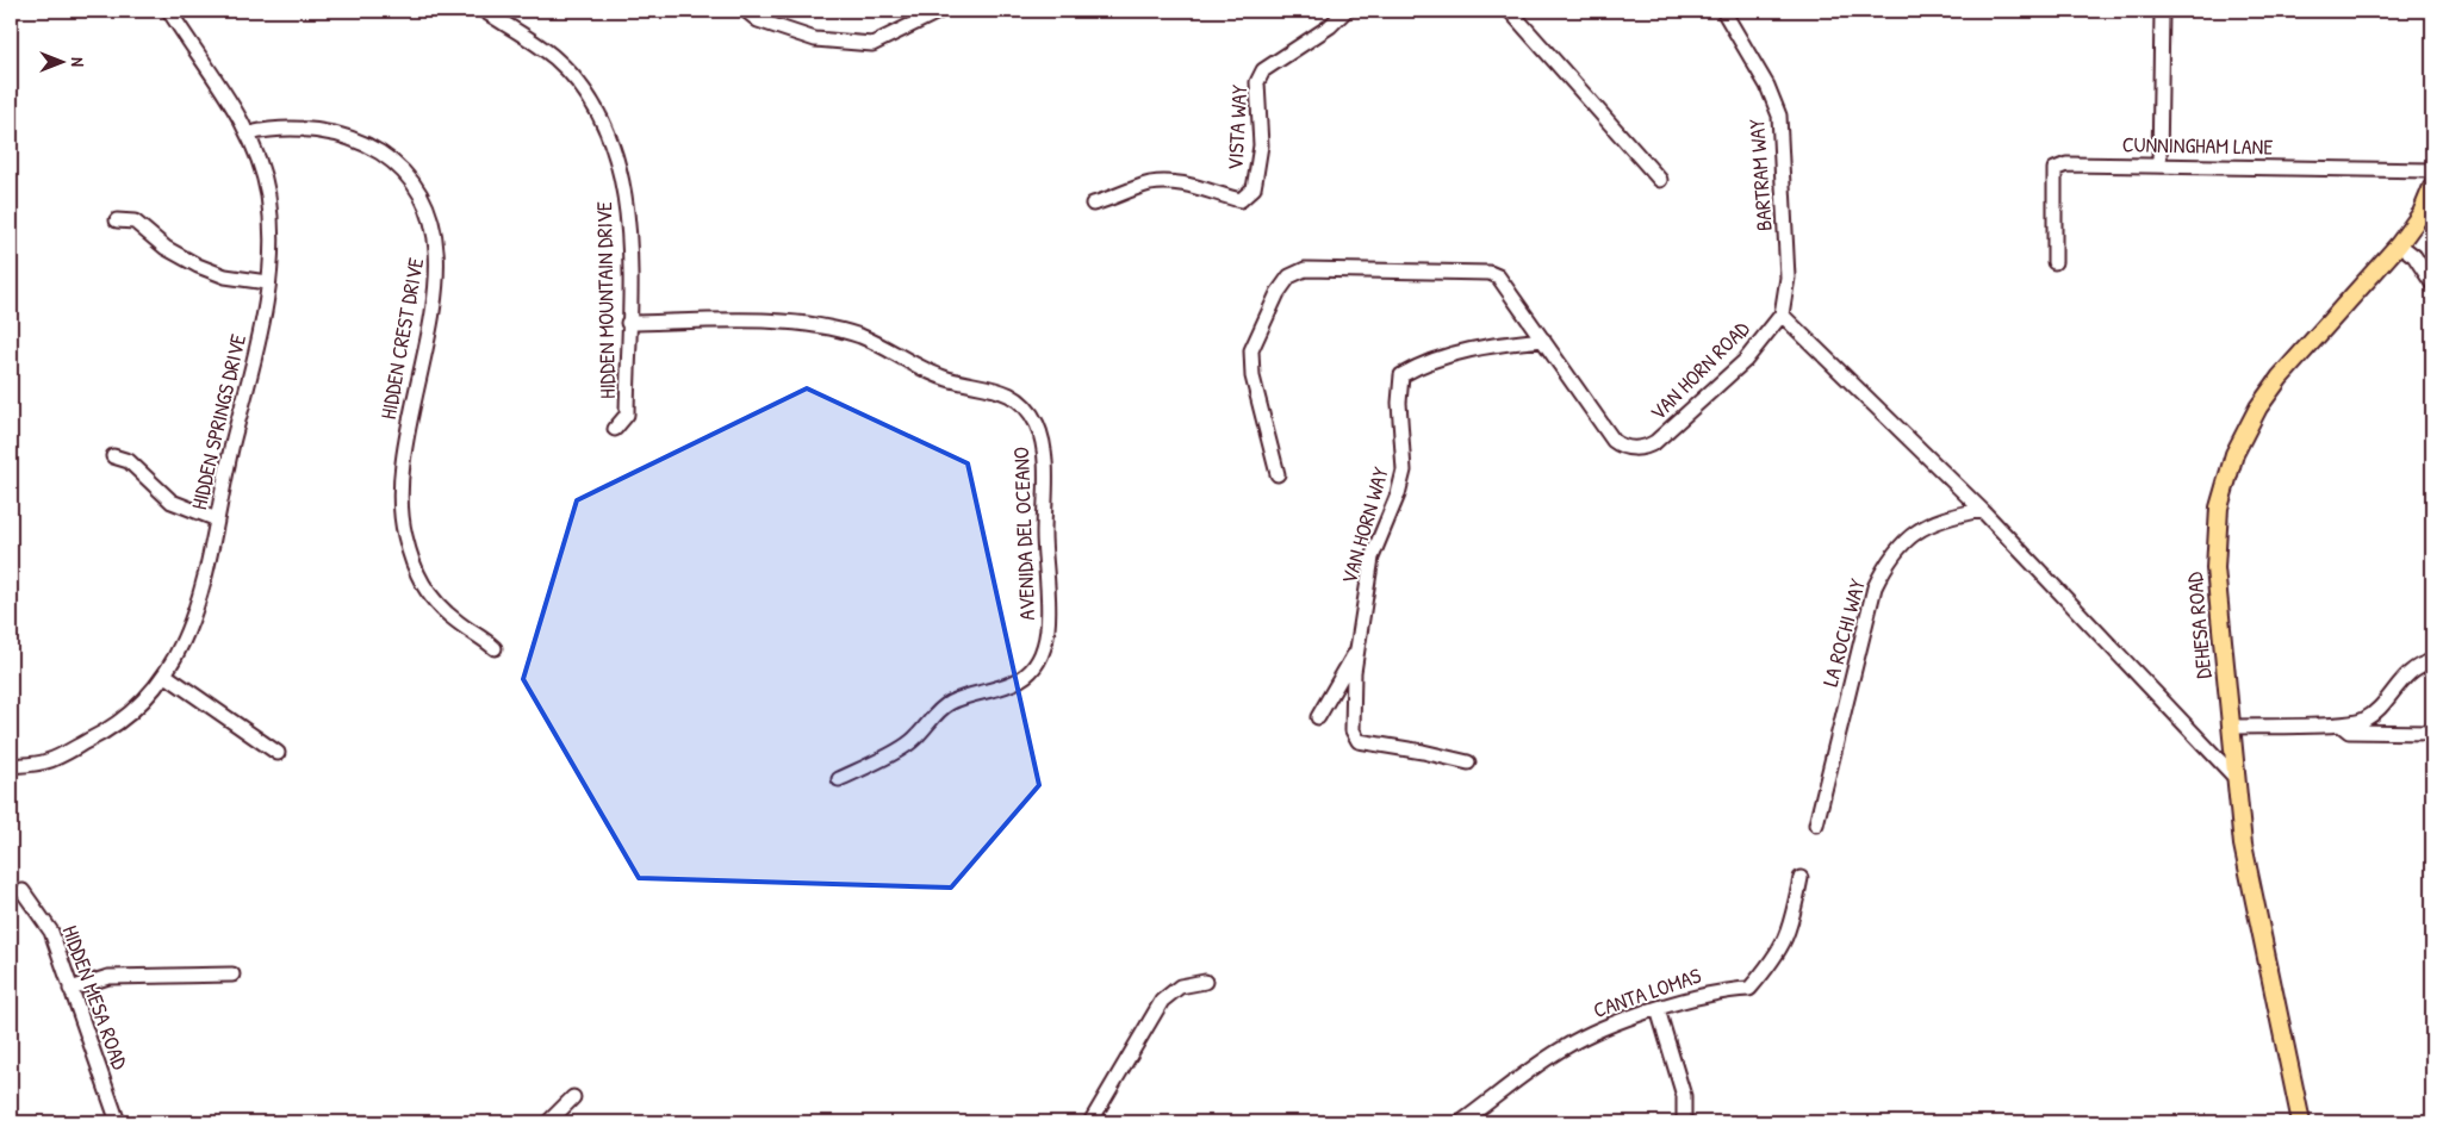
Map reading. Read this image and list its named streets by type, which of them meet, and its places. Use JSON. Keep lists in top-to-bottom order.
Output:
{
  "streets": {
    "main road": ["DEHESA ROAD"],
    "street": [
      "VISTA WAY",
      "CUNNINGHAM LANE",
      "BARTRAM WAY",
      "HIDDEN MOUNTAIN DRIVE",
      "HIDDEN CREST DRIVE",
      "VAN HORN ROAD",
      "HIDDEN SPRINGS DRIVE",
      "VAN HORN WAY",
      "AVENIDA DEL OCEANO",
      "LA ROCHI WAY",
      "CANTA LOMAS",
      "HIDDEN MESA ROAD"
    ]
  },
  "crossings": [
    ["BARTRAM WAY", "VAN HORN ROAD"],
    ["HIDDEN MOUNTAIN DRIVE", "AVENIDA DEL OCEANO"],
    ["HIDDEN CREST DRIVE", "HIDDEN SPRINGS DRIVE"],
    ["VAN HORN ROAD", "VAN HORN WAY"]
  ],
  "north": "right"
}
